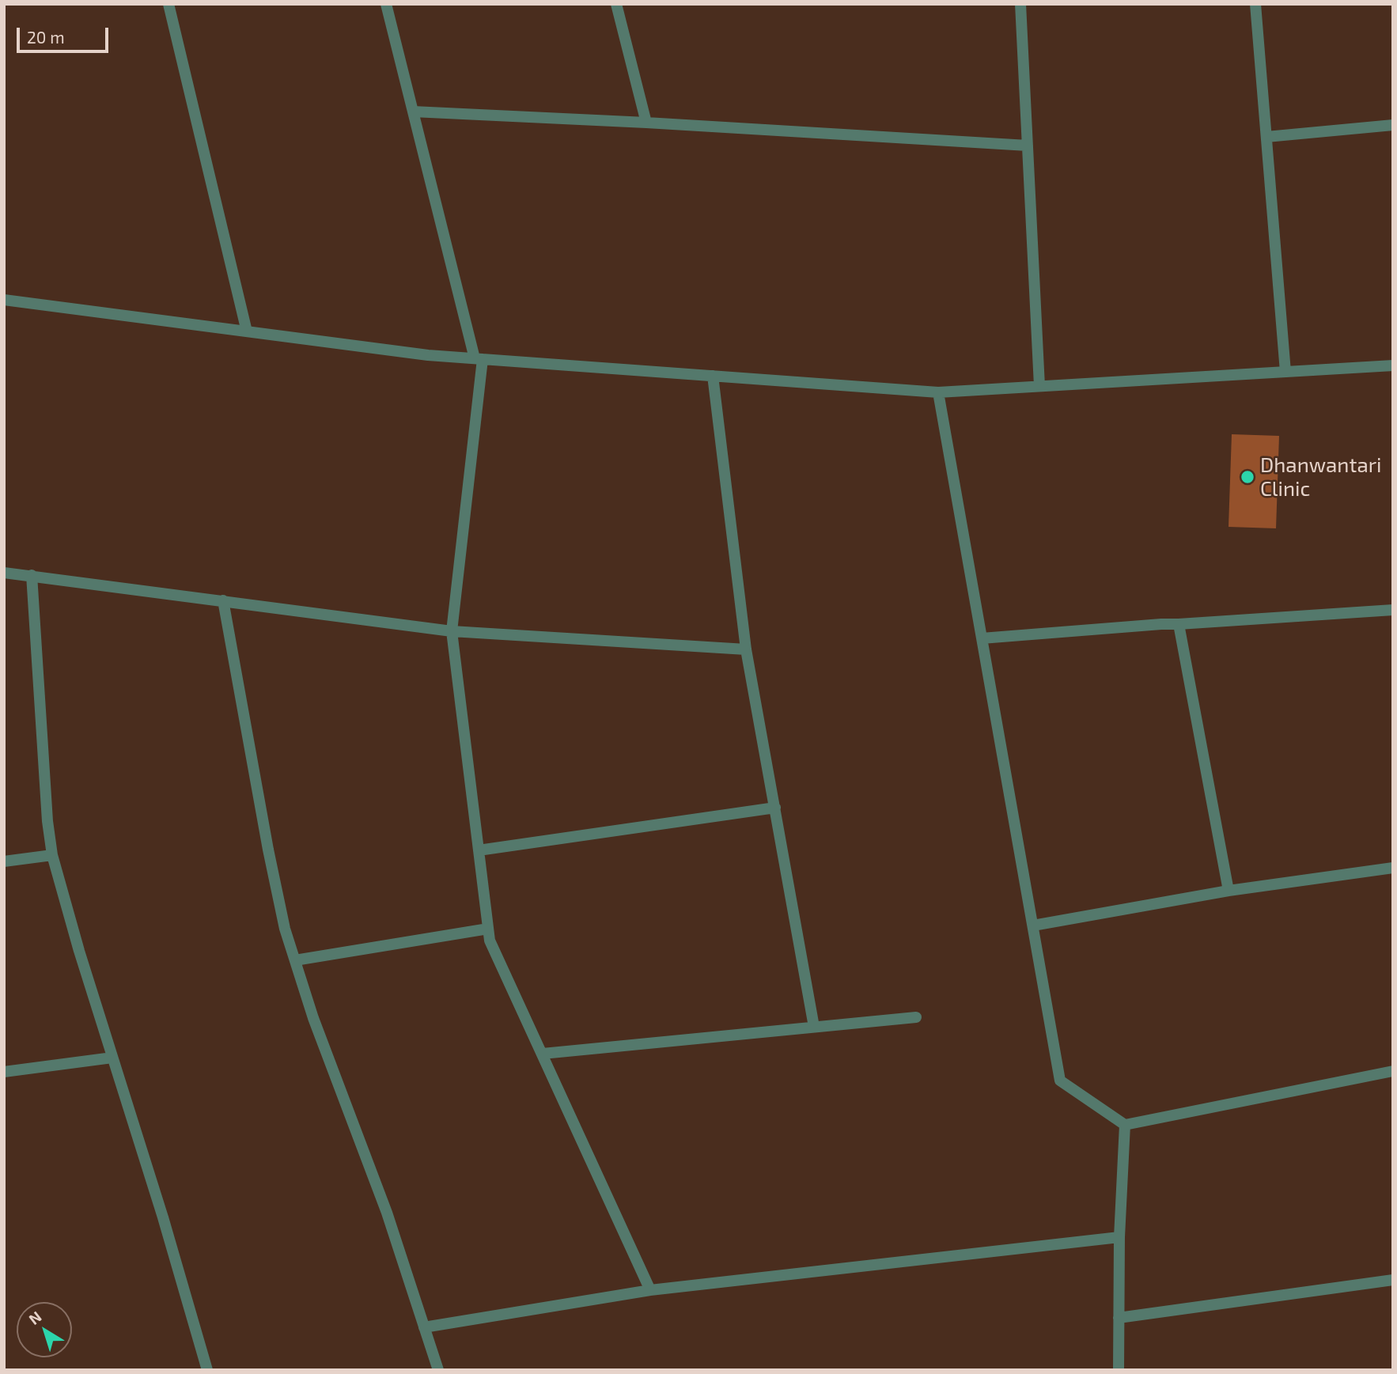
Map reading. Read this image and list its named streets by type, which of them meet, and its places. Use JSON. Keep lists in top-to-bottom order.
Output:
{
  "places": ["Dhanwantari Clinic"],
  "scale_bar": "20 m",
  "north": "top left"
}
